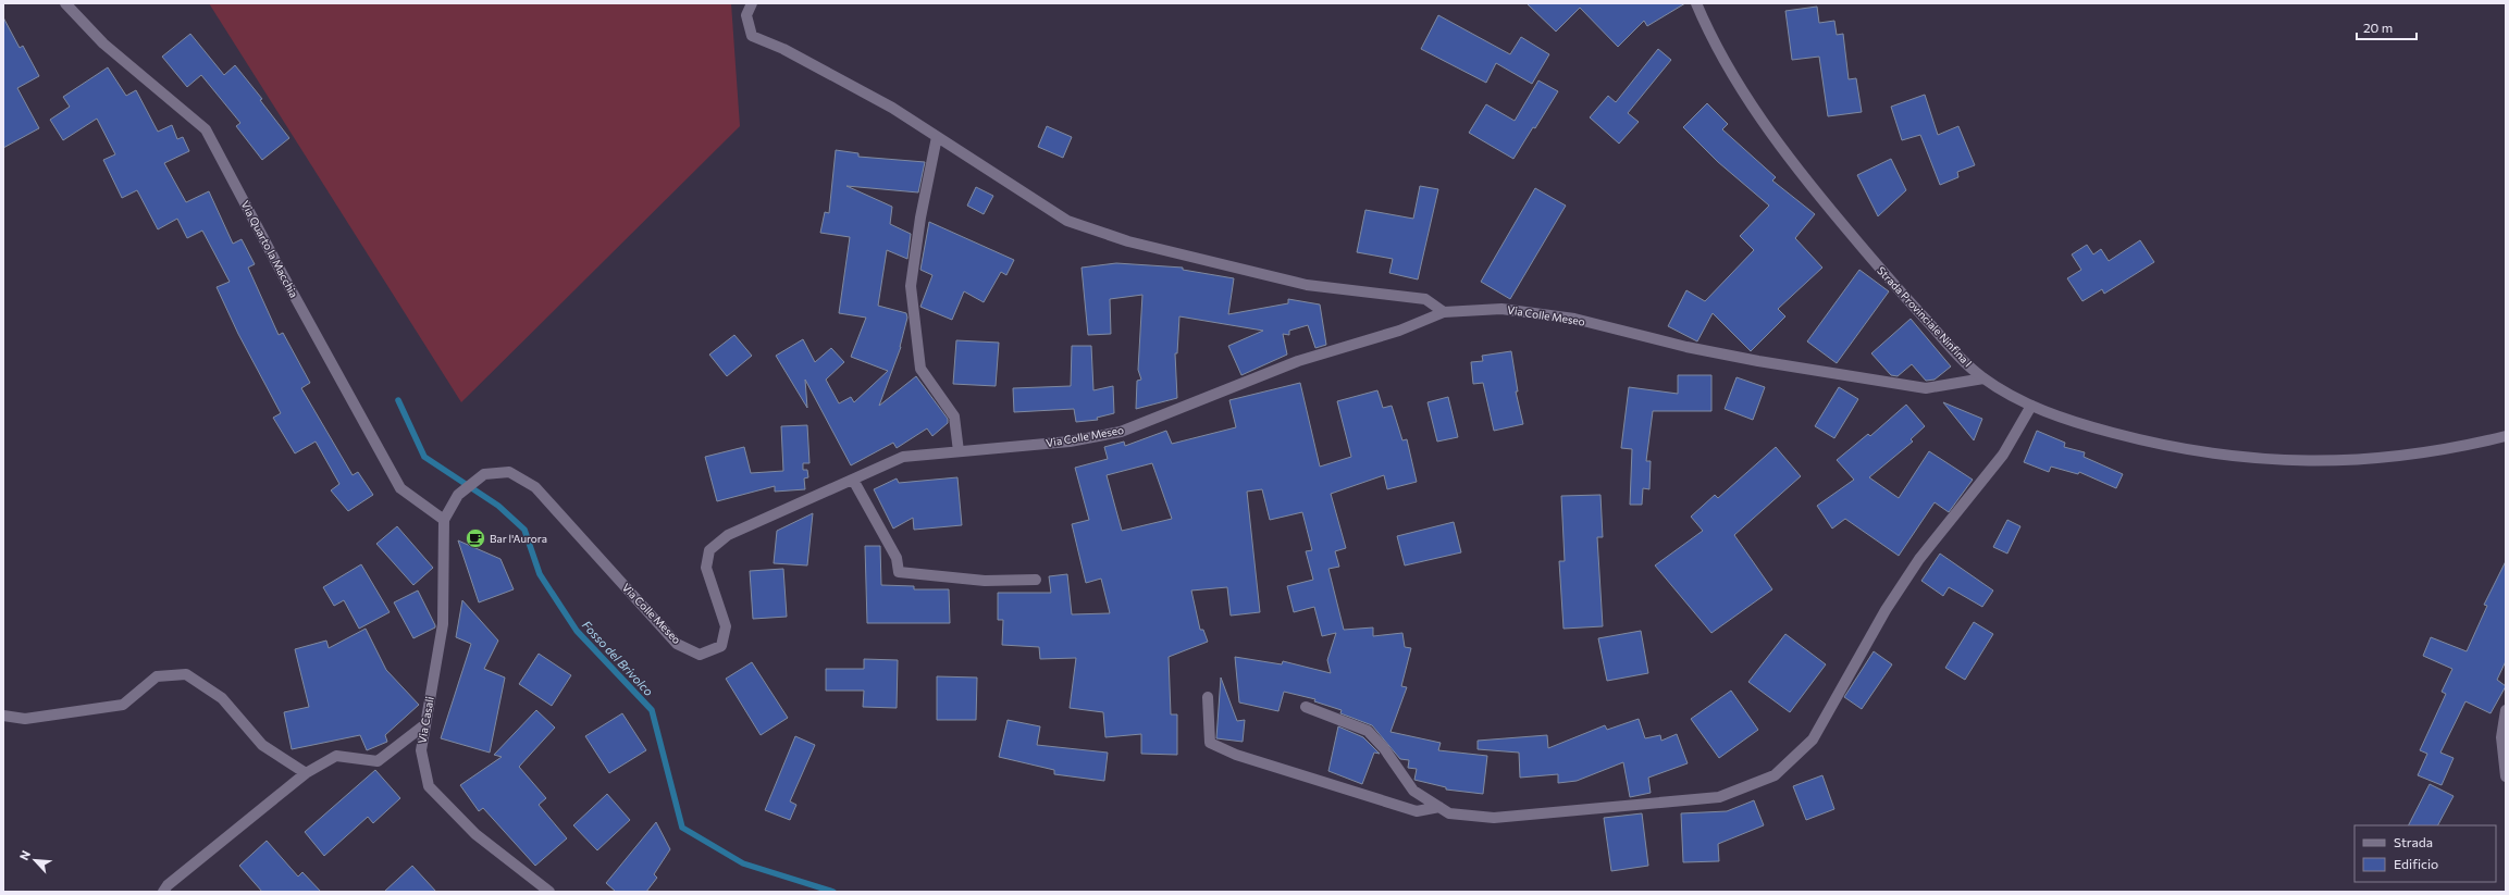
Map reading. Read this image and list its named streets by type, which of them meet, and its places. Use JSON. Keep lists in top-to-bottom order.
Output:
{
  "streets": {
    "street": [
      "Via Quarto la Macchia",
      "Via Colle Meseo",
      "Strada Provinciale Ninfina I",
      "Via Casali"
    ]
  },
  "crossings": [
    ["Via Quarto la Macchia", "Via Colle Meseo"],
    ["Via Quarto la Macchia", "Via Casali"],
    ["Via Colle Meseo", "Strada Provinciale Ninfina I"],
    ["Via Colle Meseo", "Via Casali"]
  ],
  "water": ["Fosso del Brivolco"],
  "places": {
    "cafe": ["Bar l'Aurora"]
  },
  "legend": ["Strada", "Edificio"],
  "scale_bar": "20 m",
  "north": "top left"
}
